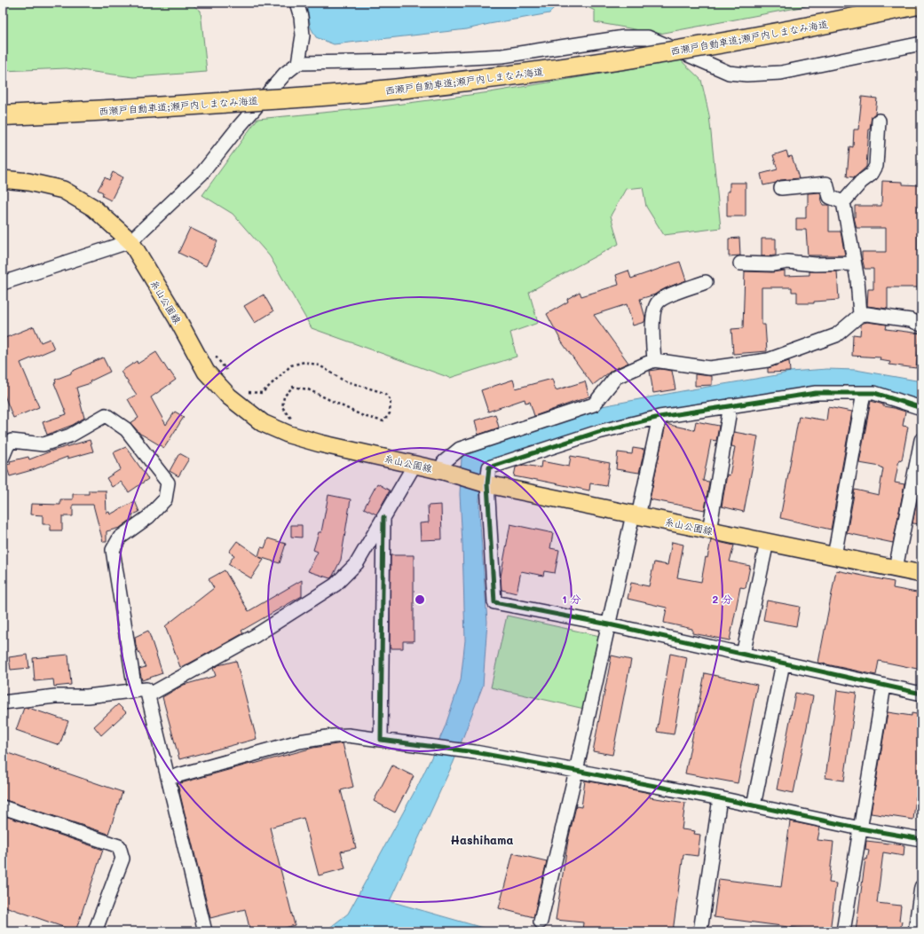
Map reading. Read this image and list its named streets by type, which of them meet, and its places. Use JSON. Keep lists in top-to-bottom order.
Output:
{
  "streets": {
    "highway": ["西瀬戸自動車道;瀬戸内しまなみ海道"],
    "main road": ["糸山公園線"]
  },
  "districts": ["Hashihama"],
  "rings": ["1 分", "2 分"]
}
